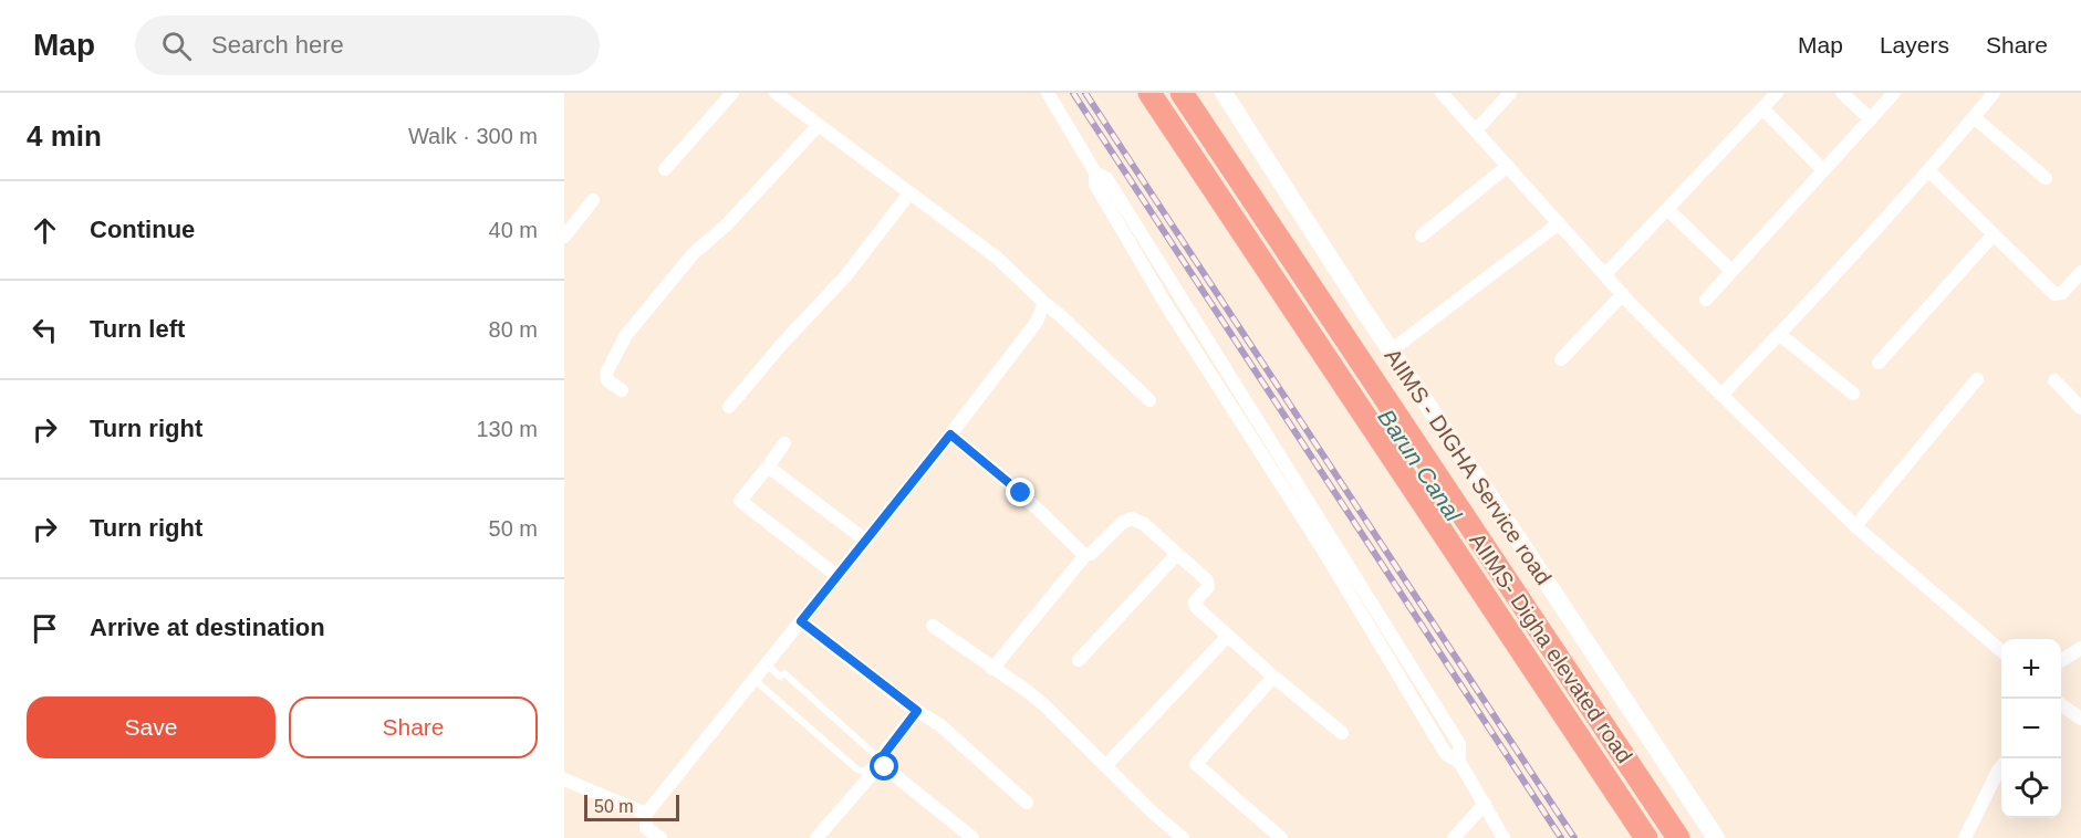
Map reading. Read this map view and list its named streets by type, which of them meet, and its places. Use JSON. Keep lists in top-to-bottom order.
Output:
{
  "streets": {
    "highway": ["AIIMS- Digha elevated road"],
    "main road": ["AIIMS - DIGHA Service road"]
  },
  "water": ["Barun Canal"],
  "scale_bar": "50 m",
  "page": {
    "header": "Map",
    "search": "Search here",
    "nav": ["Map", "Layers", "Share"],
    "heading": ["4 min", "Walk · 300 m"],
    "list": [
      ["Continue", "40 m"],
      ["Turn left", "80 m"],
      ["Turn right", "130 m"],
      ["Turn right", "50 m"],
      "Arrive at destination"
    ],
    "map_buttons": ["+", "−"],
    "buttons": ["Save", "Share"],
    "scale": "50 m"
  }
}
